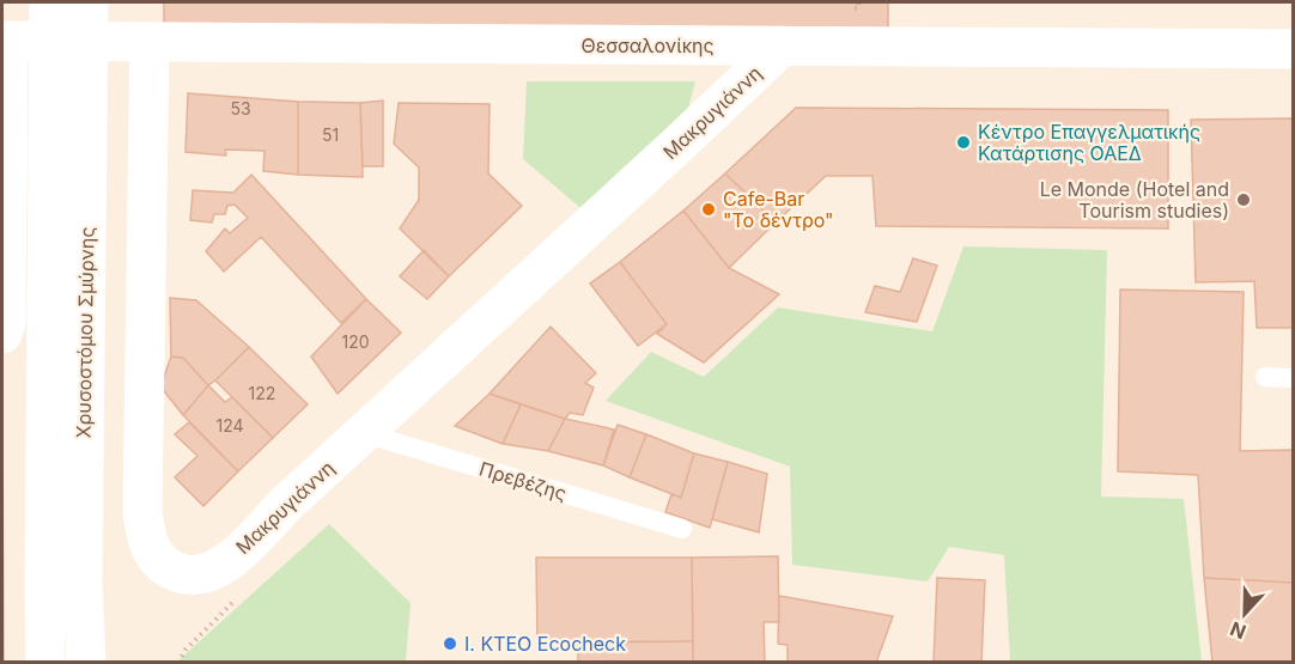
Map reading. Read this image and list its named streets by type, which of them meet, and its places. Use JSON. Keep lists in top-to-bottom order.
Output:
{
  "streets": {
    "street": ["Θεσσαλονίκης", "Μακρυγιάννη", "Χρυσοστόμου Σμύρνης"],
    "lane": ["Πρεβέζης"]
  },
  "crossings": [
    ["Θεσσαλονίκης", "Μακρυγιάννη"],
    ["Μακρυγιάννη", "Πρεβέζης"]
  ],
  "places": [
    "Κέντρο Επαγγελματικής Κατάρτισης ΟΑΕΔ",
    "Le Monde (Hotel and Tourism studies)",
    "Cafe-Bar \"Το δέντρο\"",
    "Ι. ΚΤΕΟ Ecocheck"
  ],
  "house_numbers": [
    "53",
    "51",
    "120",
    "122",
    "124"
  ],
  "north": "bottom"
}
